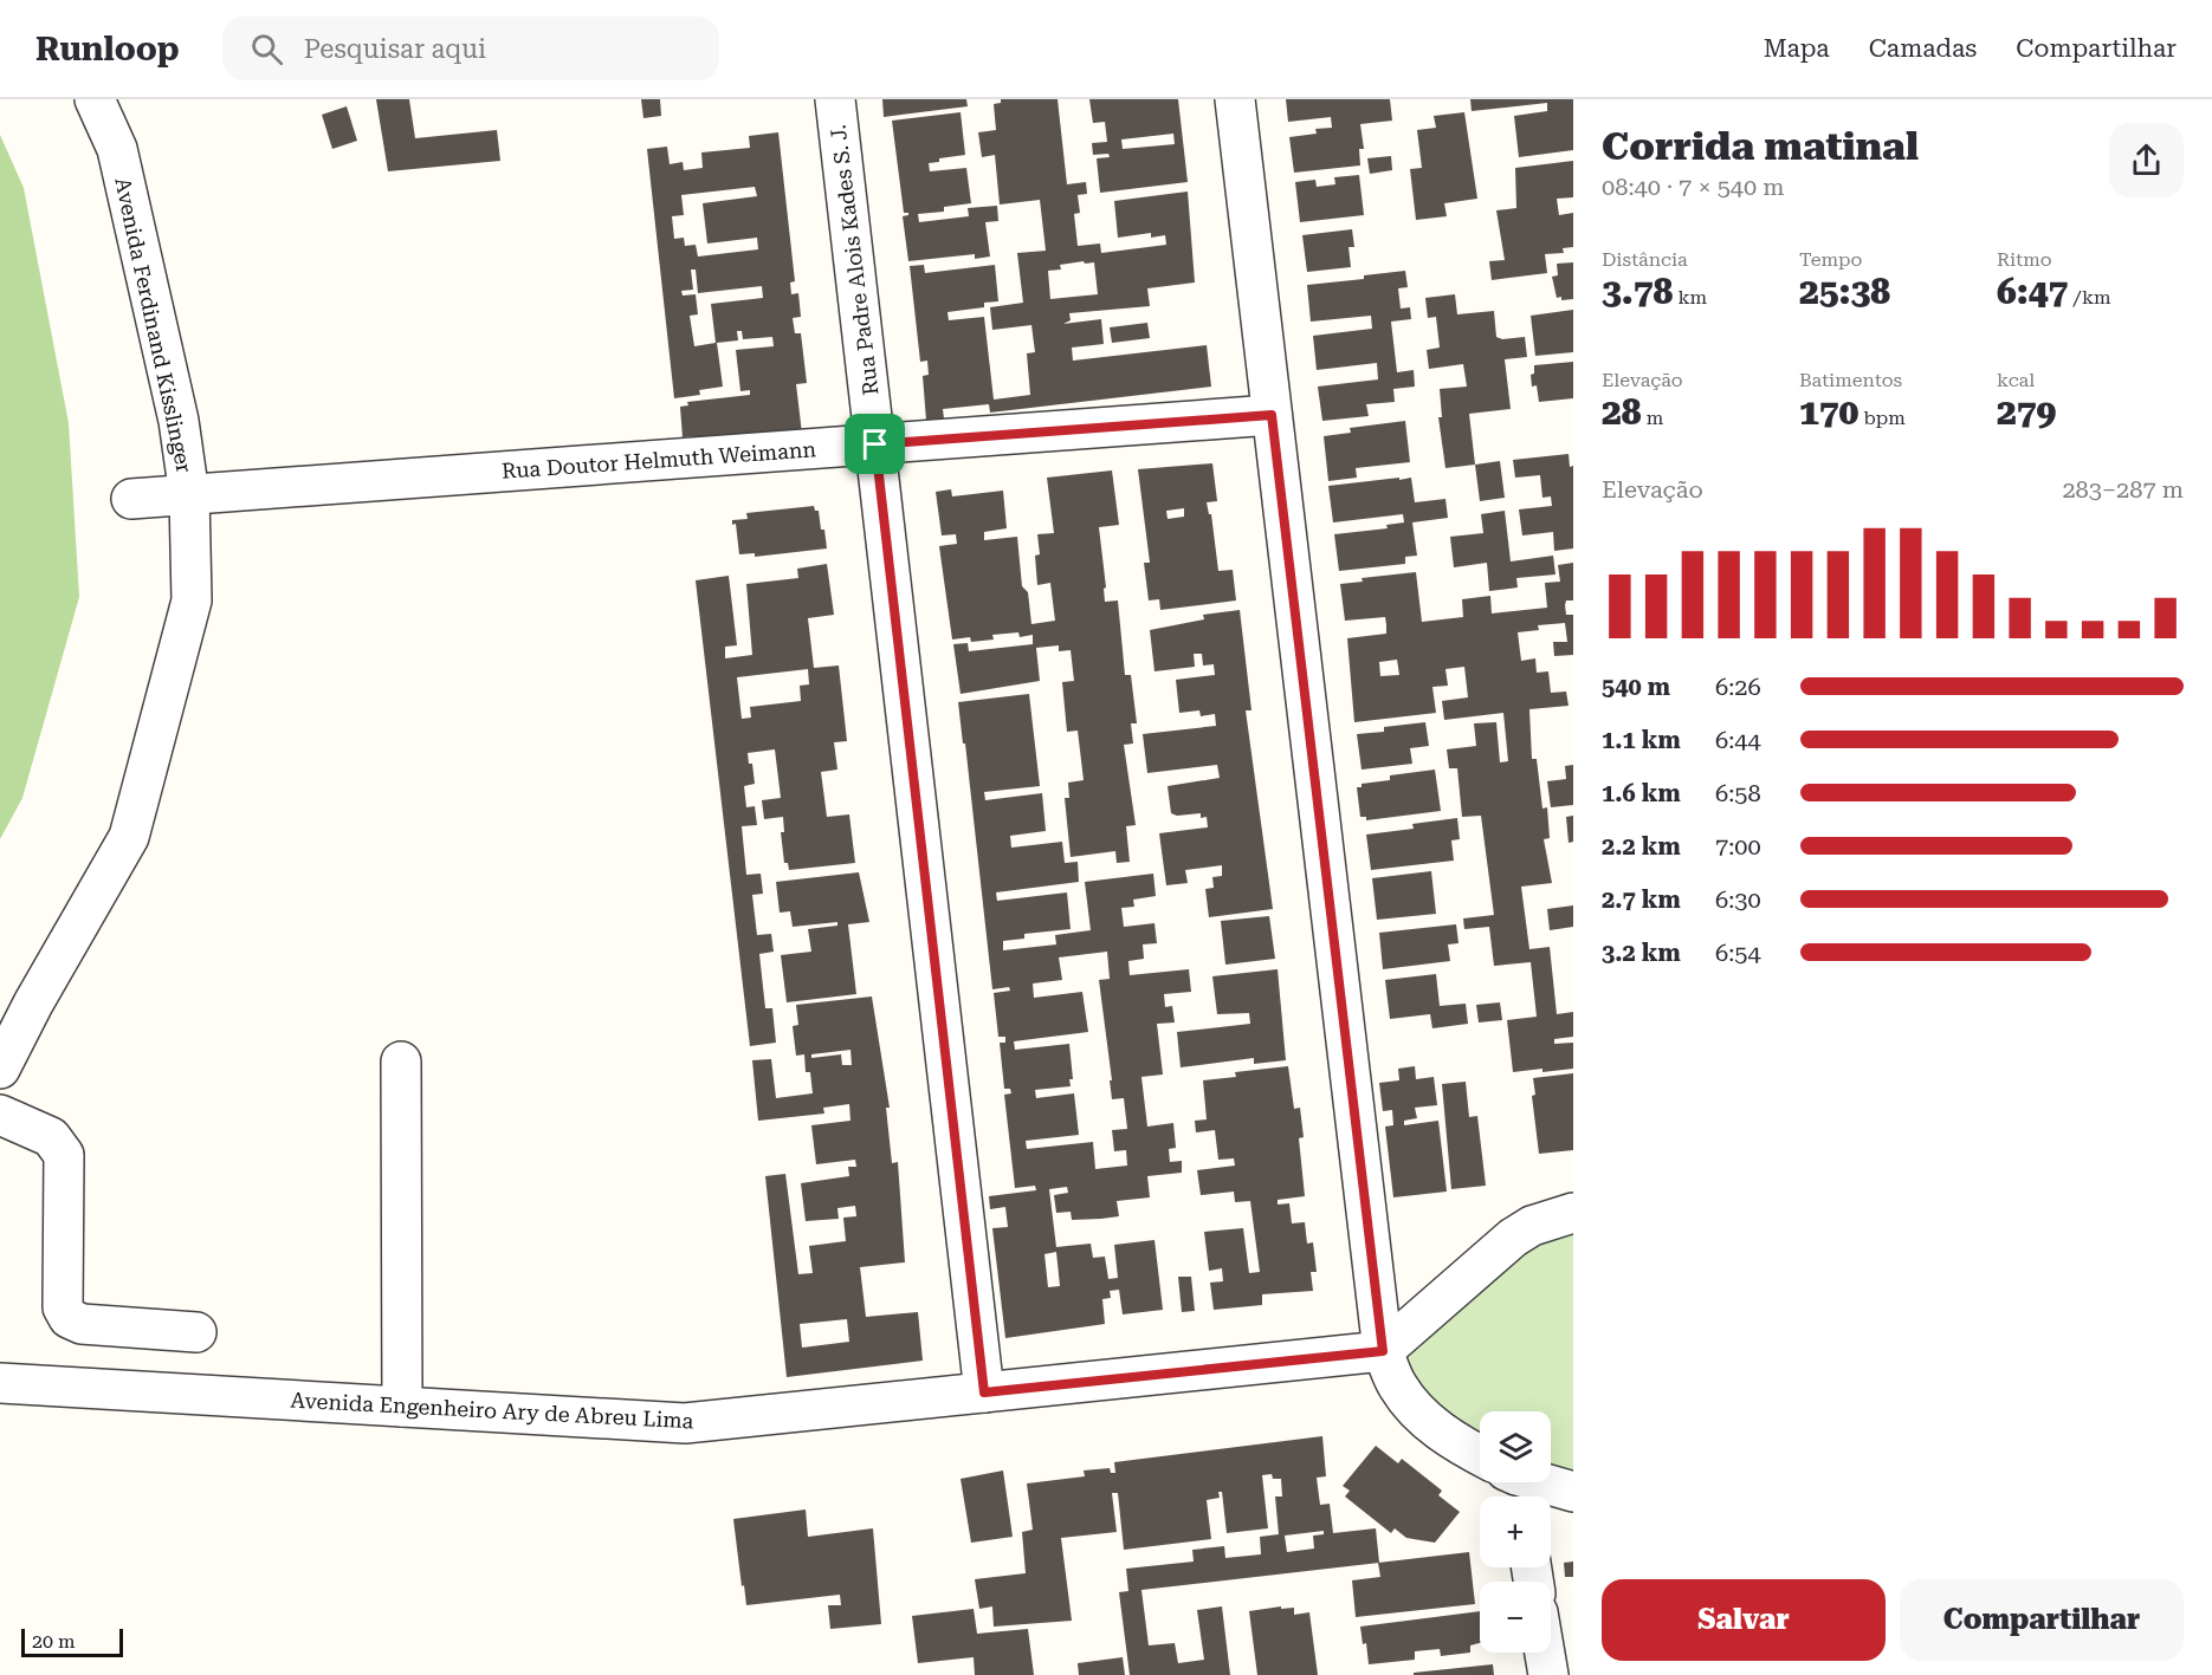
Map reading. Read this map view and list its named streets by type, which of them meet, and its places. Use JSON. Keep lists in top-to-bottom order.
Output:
{
  "streets": {
    "street": [
      "Rua Padre Alois Kades S. J.",
      "Avenida Ferdinand Kisslinger",
      "Rua Doutor Helmuth Weimann",
      "Avenida Engenheiro Ary de Abreu Lima"
    ]
  },
  "crossings": [
    ["Rua Padre Alois Kades S. J.", "Rua Doutor Helmuth Weimann"],
    ["Rua Padre Alois Kades S. J.", "Avenida Engenheiro Ary de Abreu Lima"],
    ["Avenida Ferdinand Kisslinger", "Rua Doutor Helmuth Weimann"]
  ],
  "scale_bar": "20 m",
  "page": {
    "header": "Runloop",
    "search": "Pesquisar aqui",
    "nav": ["Mapa", "Camadas", "Compartilhar"],
    "heading": ["Corrida matinal", "08:40 · 7 × 540 m"],
    "stats": [
      ["Distância", "3.78 km"],
      ["Tempo", "25:38"],
      ["Ritmo", "6:47 /km"],
      ["Elevação", "28 m"],
      ["Batimentos", "170 bpm"],
      ["kcal", "279"]
    ],
    "chart": ["Elevação", "283–287 m"],
    "list": [
      {
        "name": "540 m",
        "note": "6:26"
      },
      {
        "name": "1.1 km",
        "note": "6:44"
      },
      {
        "name": "1.6 km",
        "note": "6:58"
      },
      {
        "name": "2.2 km",
        "note": "7:00"
      },
      {
        "name": "2.7 km",
        "note": "6:30"
      },
      {
        "name": "3.2 km",
        "note": "6:54"
      }
    ],
    "map_buttons": ["+", "−"],
    "buttons": ["Salvar", "Compartilhar"],
    "scale": "20 m"
  }
}
